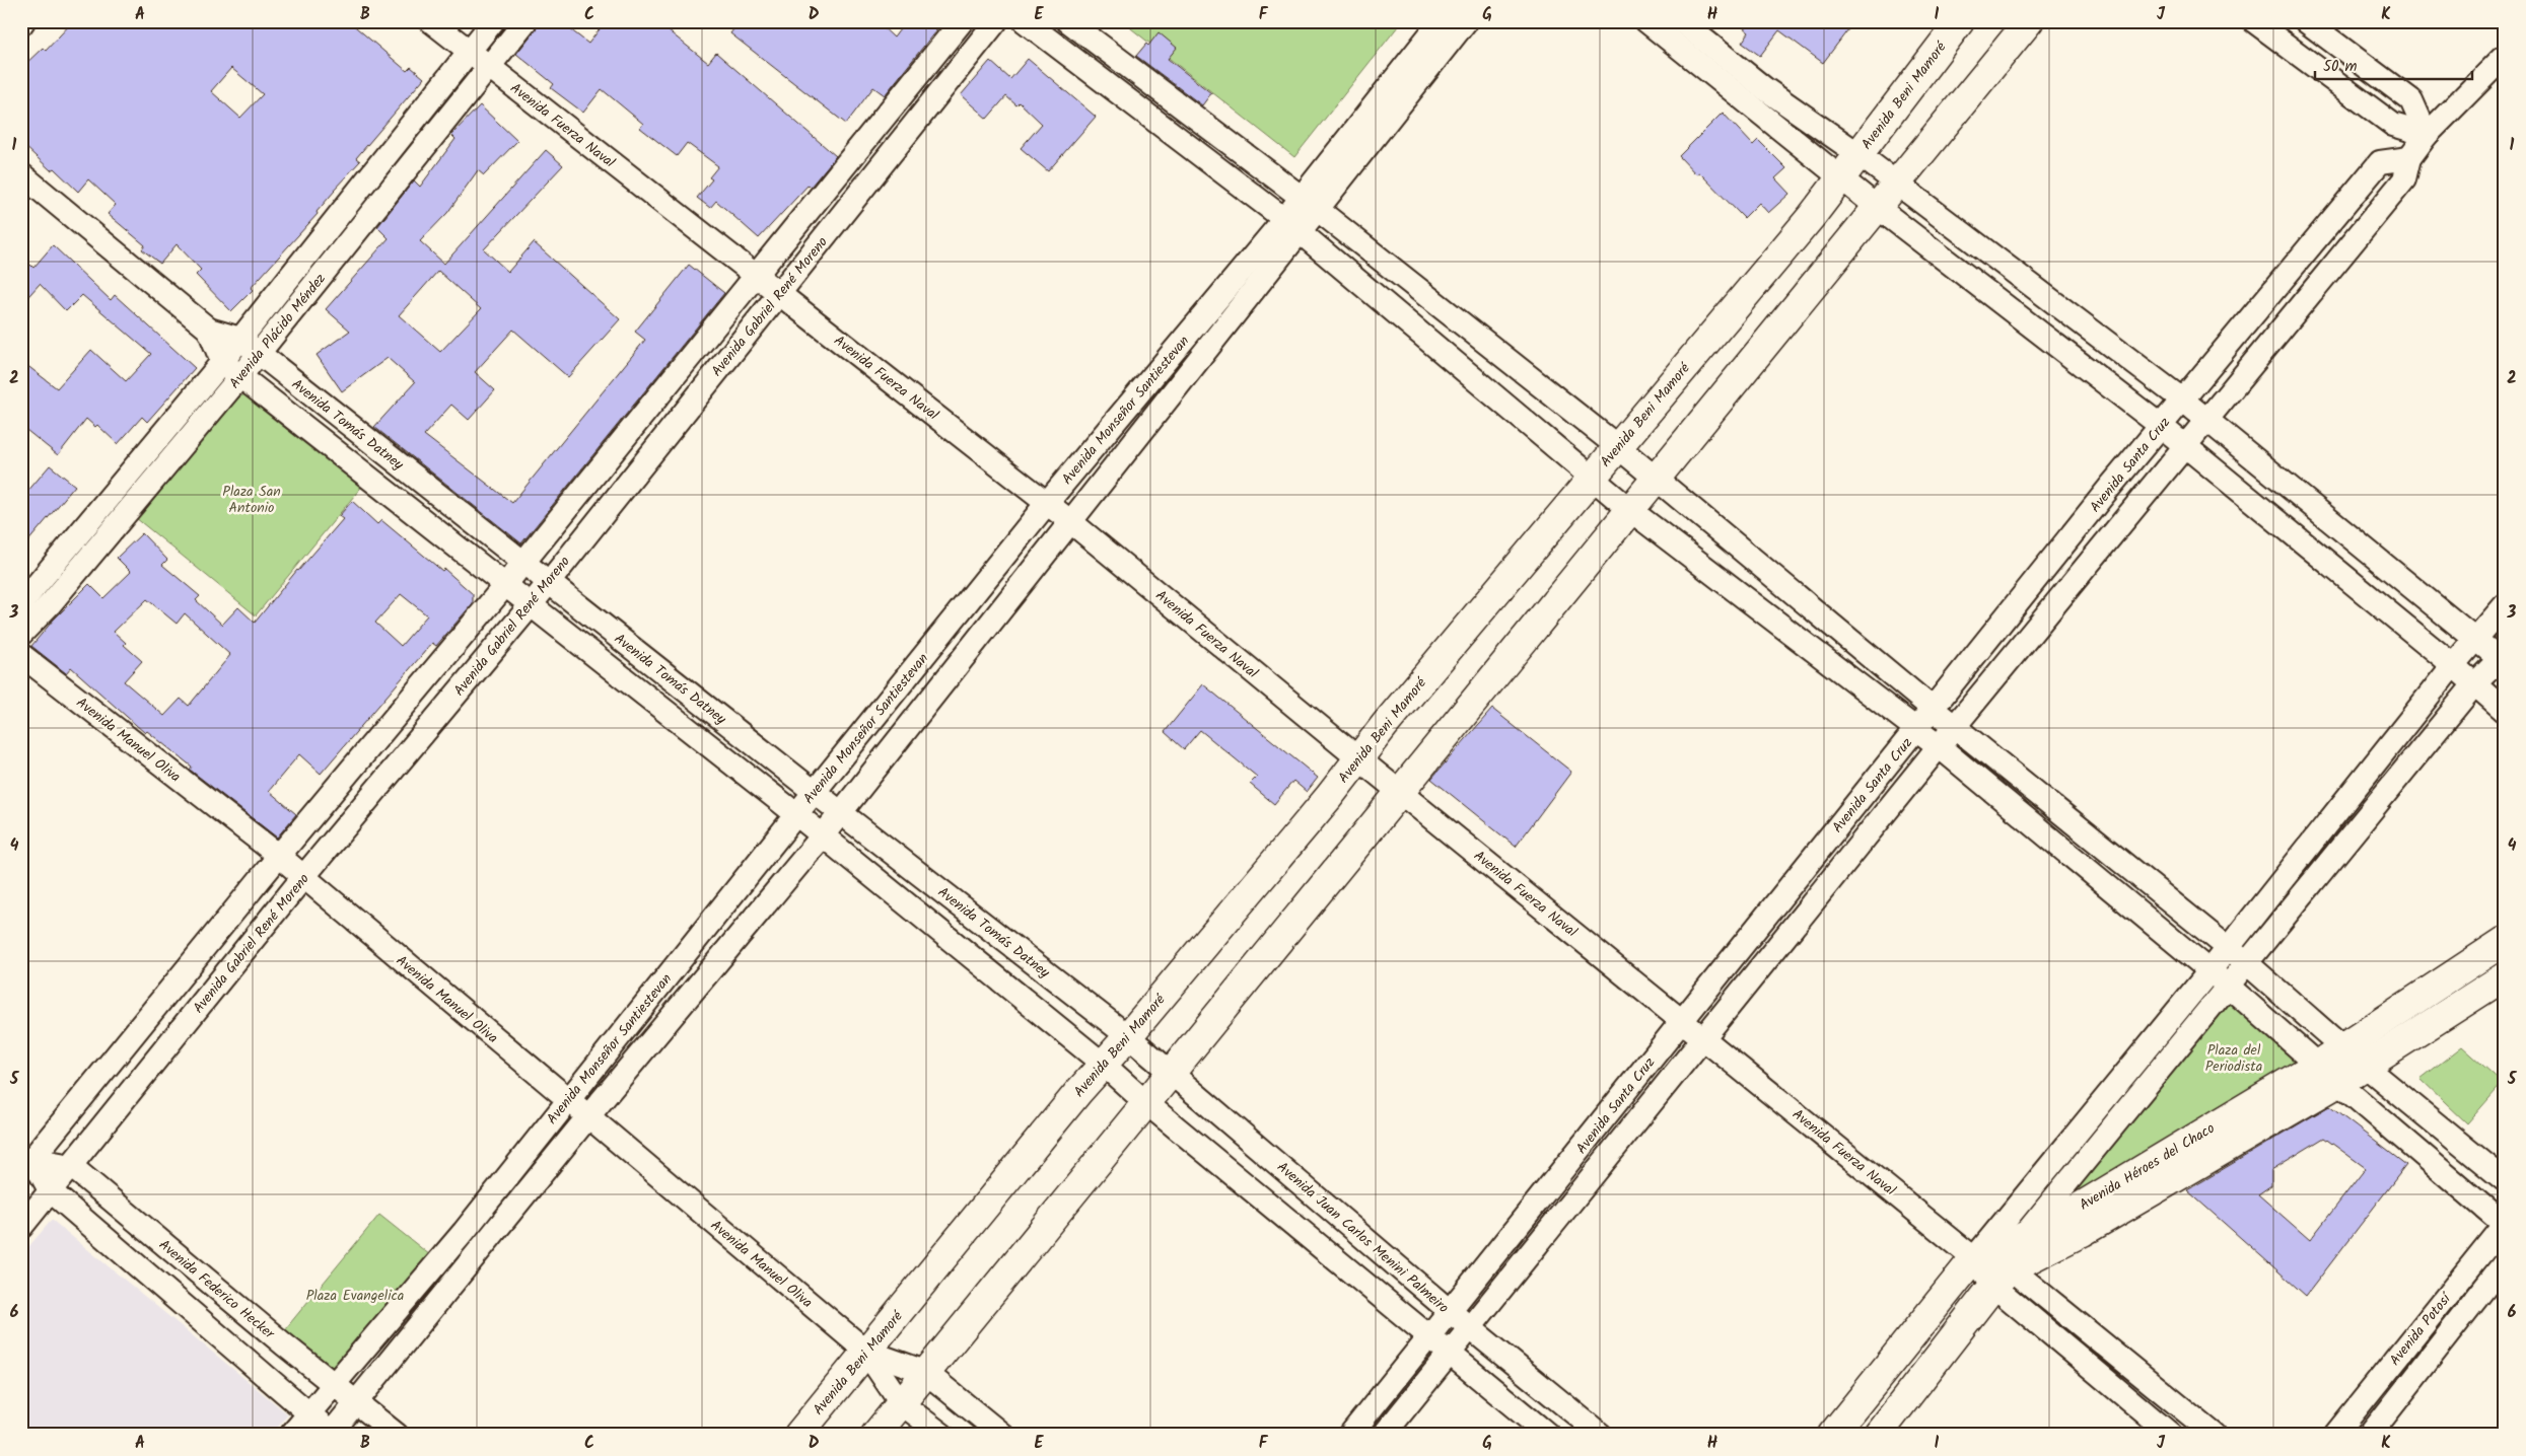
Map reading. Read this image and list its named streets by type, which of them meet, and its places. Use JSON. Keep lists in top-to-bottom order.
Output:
{
  "streets": {
    "street": [
      "Avenida Beni Mamoré",
      "Avenida Fuerza Naval",
      "Avenida Gabriel René Moreno",
      "Avenida Plácido Méndez",
      "Avenida Monseñor Santiestevan",
      "Avenida Tomás Datney",
      "Avenida Santa Cruz",
      "Avenida Manuel Oliva",
      "Avenida Héroes del Chaco",
      "Avenida Juan Carlos Menini Palmeiro",
      "Avenida Federico Hecker",
      "Avenida Potosí"
    ]
  },
  "crossings": [
    ["Avenida Beni Mamoré", "Avenida Fuerza Naval"],
    ["Avenida Beni Mamoré", "Avenida Tomás Datney"],
    ["Avenida Beni Mamoré", "Avenida Manuel Oliva"],
    ["Avenida Beni Mamoré", "Avenida Juan Carlos Menini Palmeiro"],
    ["Avenida Fuerza Naval", "Avenida Gabriel René Moreno"],
    ["Avenida Fuerza Naval", "Avenida Plácido Méndez"],
    ["Avenida Fuerza Naval", "Avenida Monseñor Santiestevan"],
    ["Avenida Fuerza Naval", "Avenida Santa Cruz"],
    ["Avenida Fuerza Naval", "Avenida Héroes del Chaco"],
    ["Avenida Gabriel René Moreno", "Avenida Tomás Datney"],
    ["Avenida Gabriel René Moreno", "Avenida Manuel Oliva"],
    ["Avenida Gabriel René Moreno", "Avenida Federico Hecker"],
    ["Avenida Plácido Méndez", "Avenida Tomás Datney"],
    ["Avenida Monseñor Santiestevan", "Avenida Tomás Datney"],
    ["Avenida Monseñor Santiestevan", "Avenida Manuel Oliva"],
    ["Avenida Monseñor Santiestevan", "Avenida Federico Hecker"],
    ["Avenida Tomás Datney", "Avenida Juan Carlos Menini Palmeiro"],
    ["Avenida Santa Cruz", "Avenida Juan Carlos Menini Palmeiro"]
  ],
  "parks": ["Plaza San Antonio", "Plaza del Periodista", "Plaza Evangelica"],
  "scale_bar": "50 m",
  "grid": {
    "columns": [
      "A",
      "B",
      "C",
      "D",
      "E",
      "F",
      "G",
      "H",
      "I",
      "J",
      "K"
    ],
    "rows": [
      "1",
      "2",
      "3",
      "4",
      "5",
      "6"
    ]
  }
}
